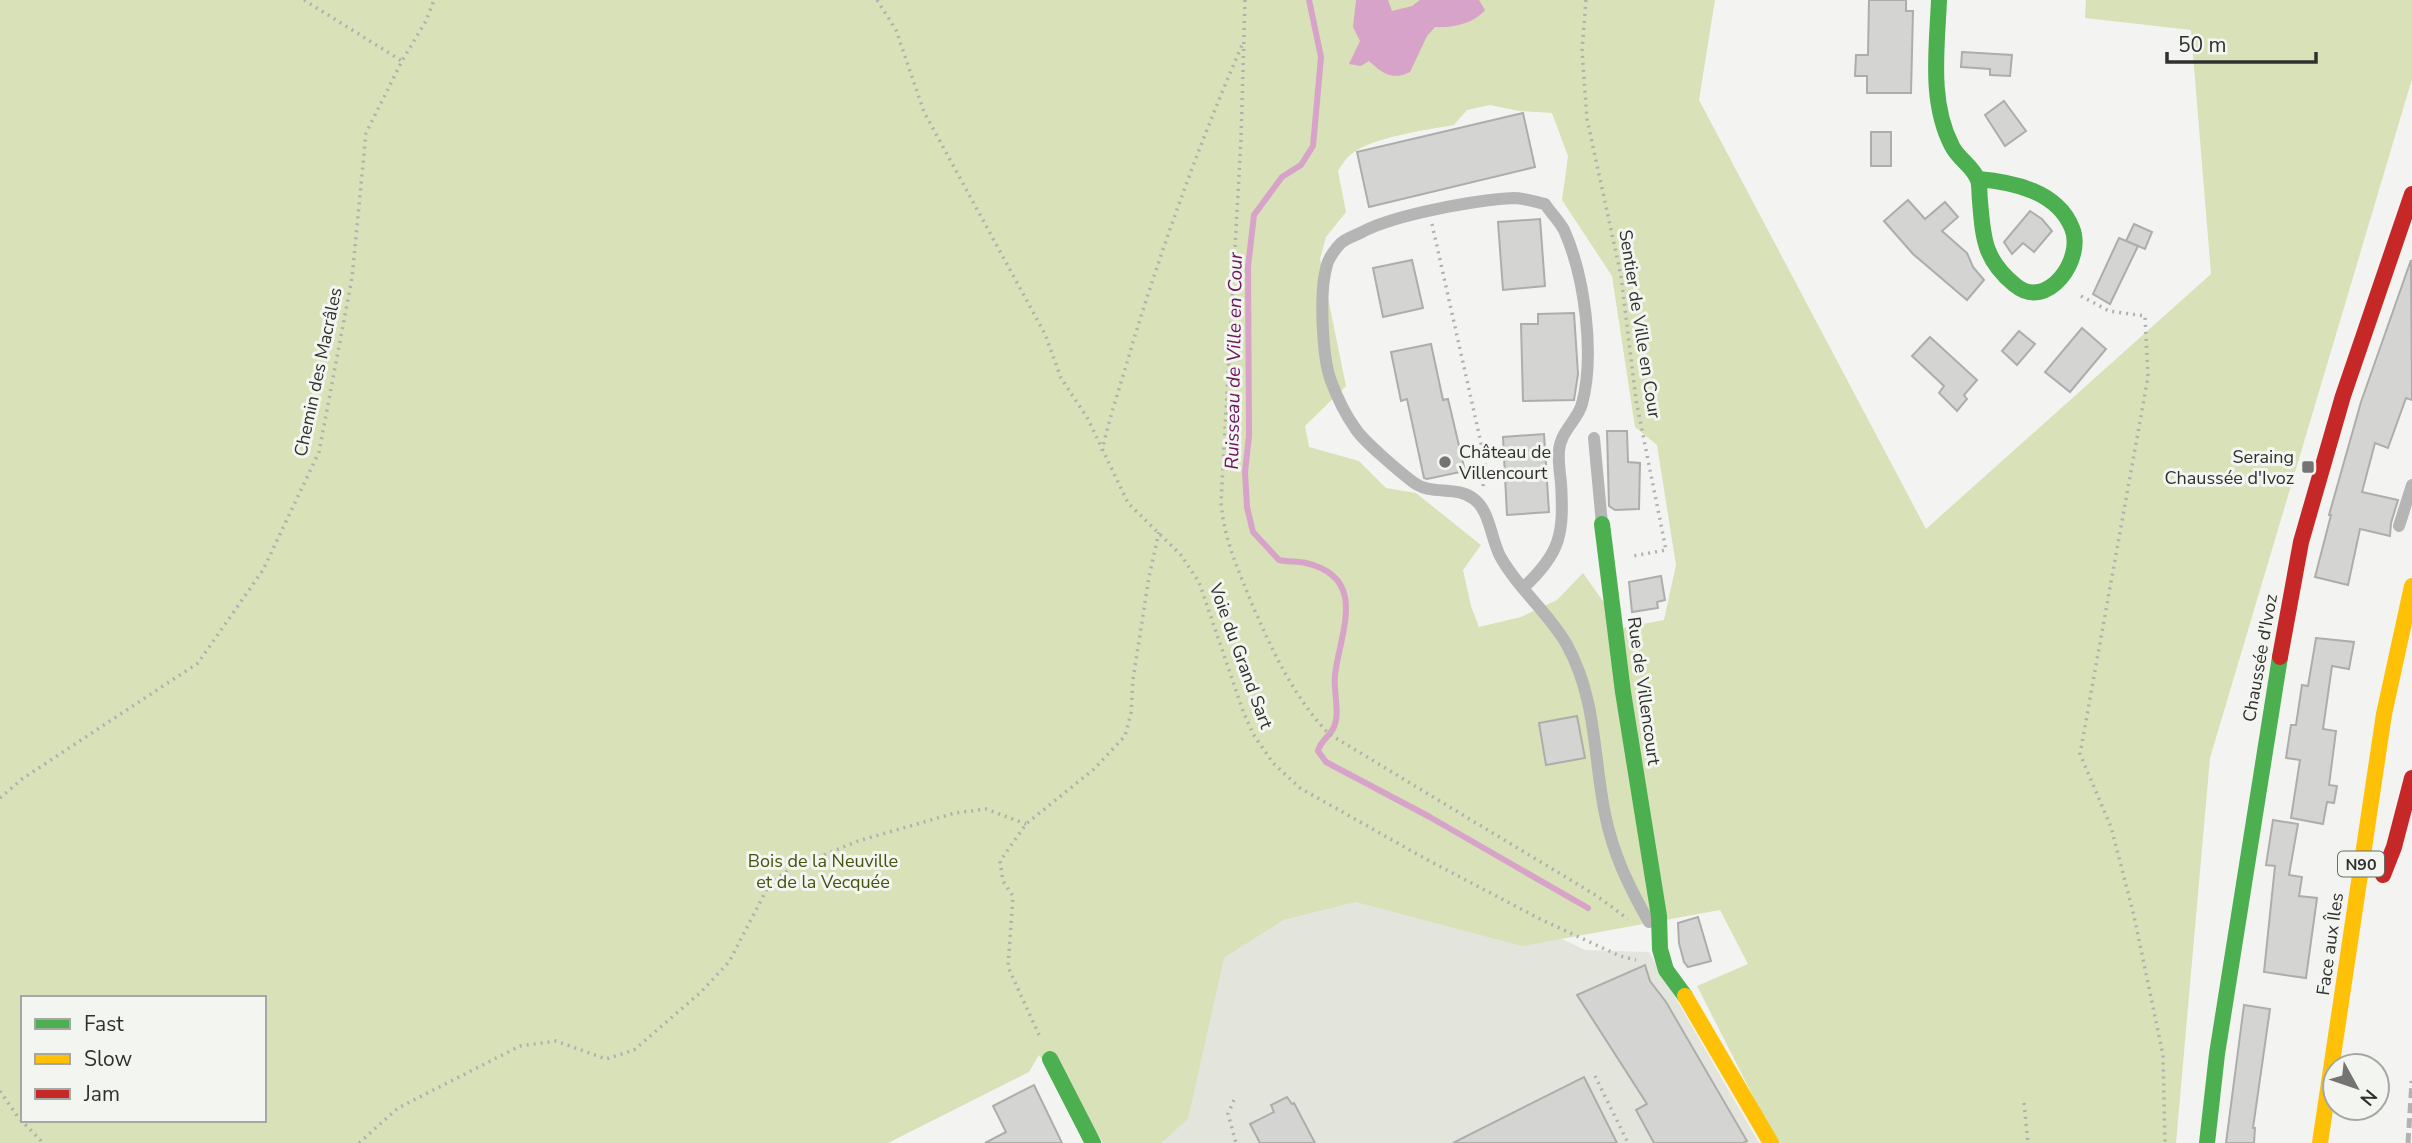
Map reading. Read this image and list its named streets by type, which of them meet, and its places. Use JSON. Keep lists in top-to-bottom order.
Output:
{
  "streets": {
    "main road": [
      "Chaussée d'Ivoz",
      "Rue de Villencourt",
      "N90",
      "Face aux Îles"
    ],
    "path": ["Sentier de Ville en Cour", "Chemin des Macrâles", "Voie du Grand Sart"]
  },
  "crossings": [
    ["Sentier de Ville en Cour", "Rue de Villencourt"],
    ["Voie du Grand Sart", "Rue de Villencourt"]
  ],
  "water": ["Ruisseau de Ville en Cour"],
  "parks": ["Bois de la Neuville et de la Vecquée"],
  "places": {
    "other": ["Château de Villencourt"],
    "transit": ["Seraing Chaussée d'Ivoz"]
  },
  "legend": ["Fast", "Slow", "Jam"],
  "scale_bar": "50 m",
  "north": "bottom right"
}
